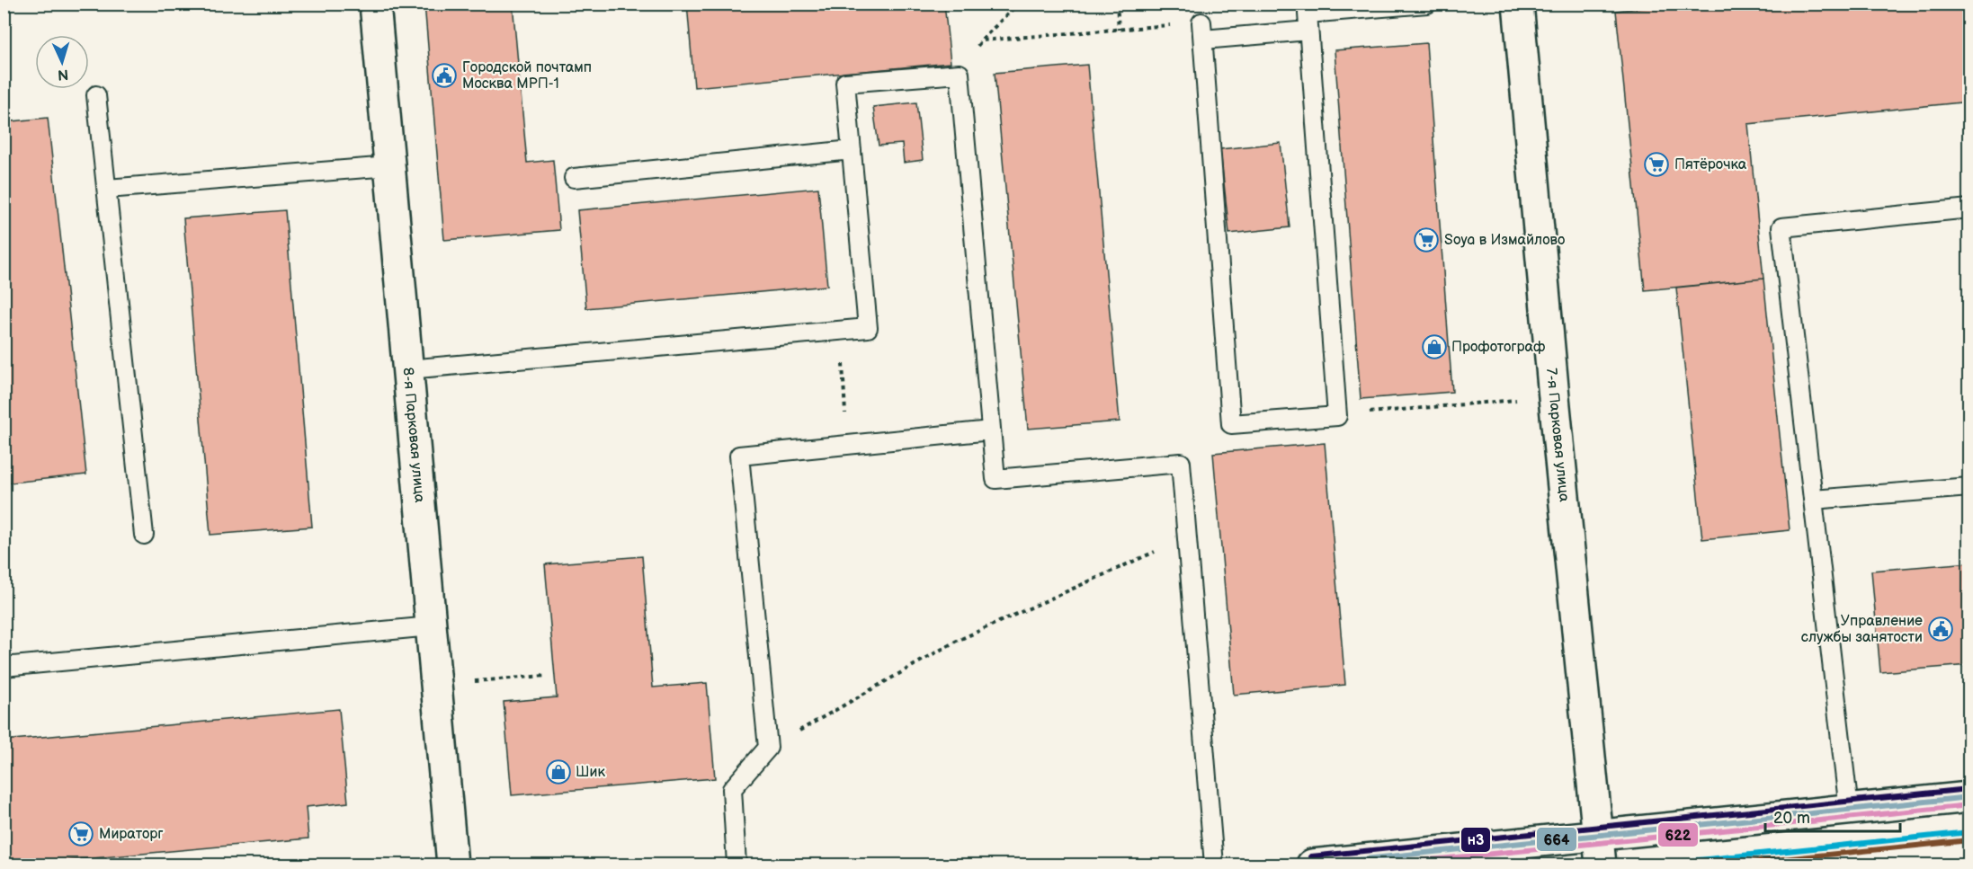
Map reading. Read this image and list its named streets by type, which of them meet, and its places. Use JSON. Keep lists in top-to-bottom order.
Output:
{
  "streets": {
    "street": ["8-я Парковая улица", "7-я Парковая улица"]
  },
  "places": {
    "public building": ["Городской почтамп Москва МРП-1", "Управление cлужбы занятости"],
    "supermarket": ["Пятёрочка", "Soya в Измайлово", "Мираторг"],
    "shop": ["Профотограф", "Шик"]
  },
  "lines": ["transit line н3", "transit line 664", "transit line 622"],
  "scale_bar": "20 m",
  "north": "bottom"
}
